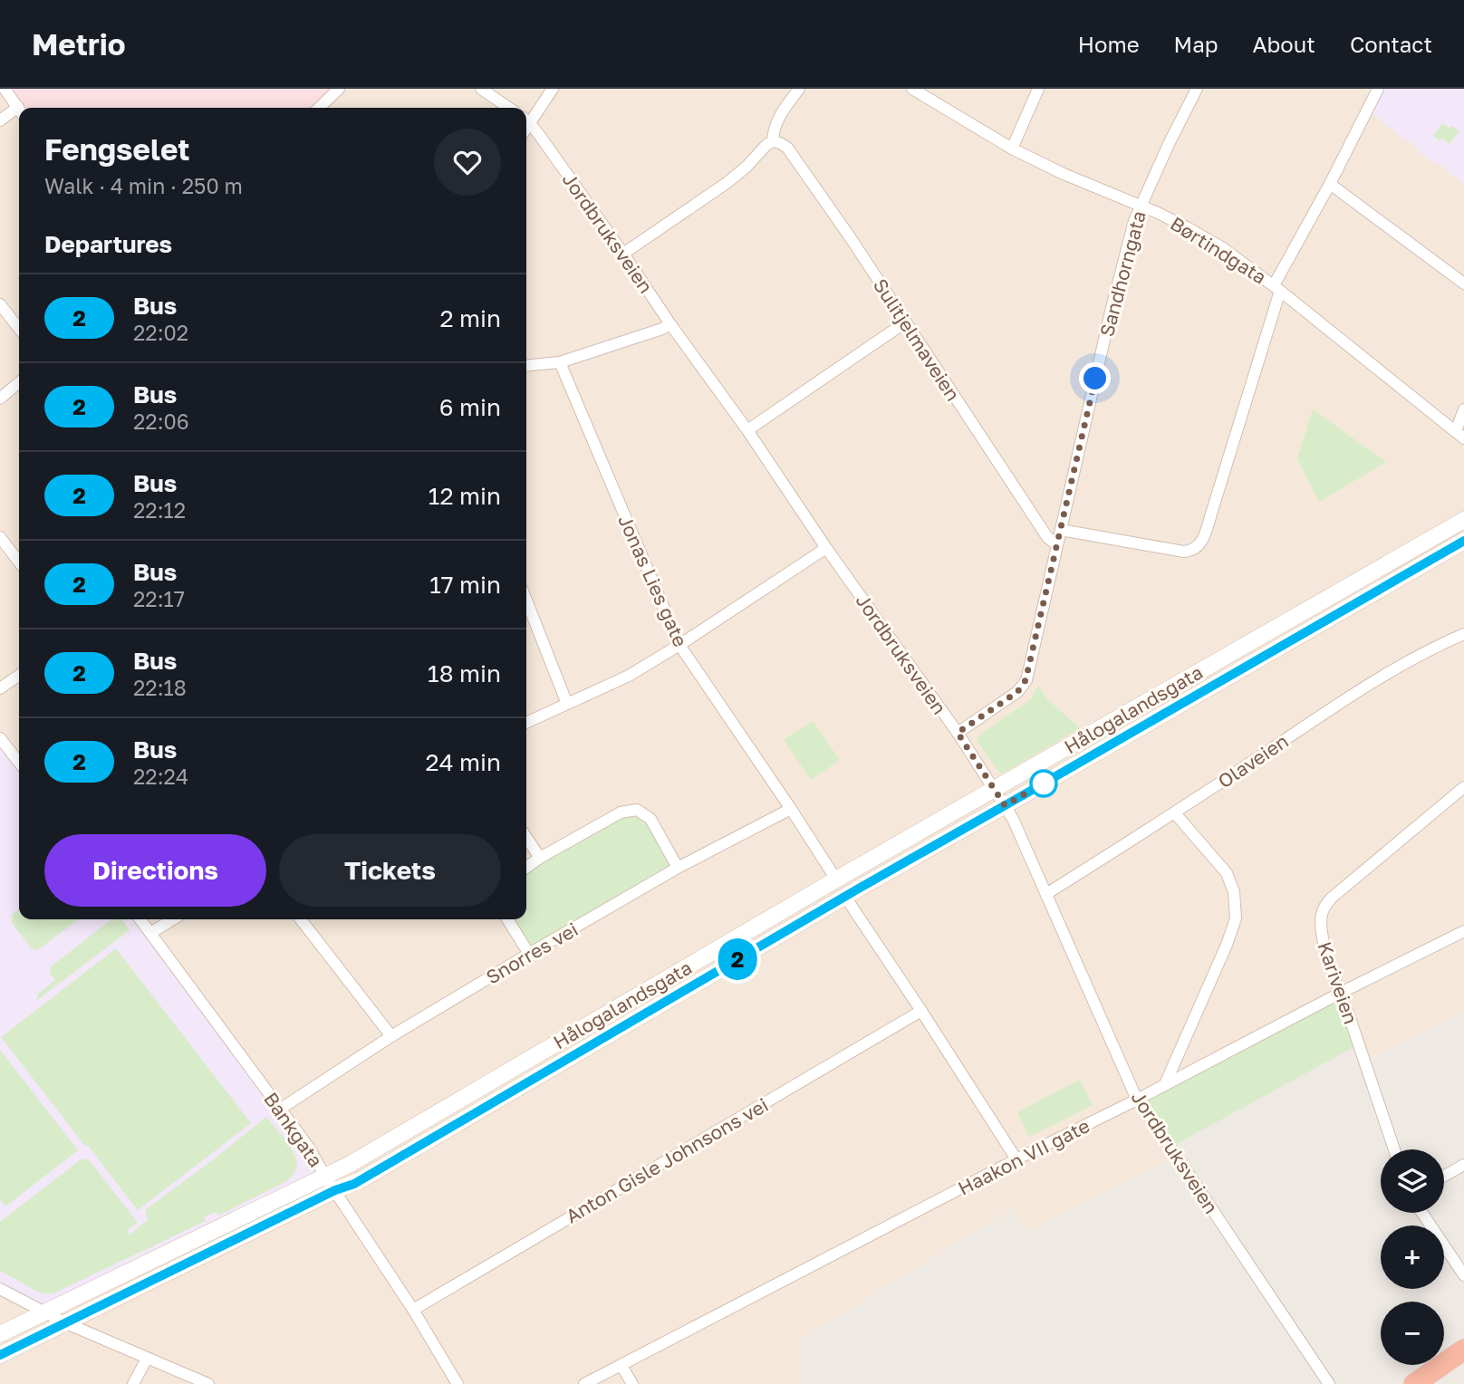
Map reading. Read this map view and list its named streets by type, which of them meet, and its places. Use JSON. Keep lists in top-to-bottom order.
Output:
{
  "streets": {
    "street": [
      "Jordbruksveien",
      "Børtindgata",
      "Sandhorngata",
      "Sulitjelmaveien",
      "Jonas Lies gate",
      "Hålogalandsgata",
      "Olaveien",
      "Snorres vei",
      "Kariveien",
      "Bankgata",
      "Haakon VII gate",
      "Anton Gisle Johnsons vei"
    ]
  },
  "crossings": [
    ["Jordbruksveien", "Sandhorngata"],
    ["Jordbruksveien", "Hålogalandsgata"],
    ["Jordbruksveien", "Olaveien"],
    ["Jordbruksveien", "Haakon VII gate"],
    ["Børtindgata", "Sandhorngata"],
    ["Sandhorngata", "Sulitjelmaveien"],
    ["Jonas Lies gate", "Hålogalandsgata"],
    ["Jonas Lies gate", "Snorres vei"],
    ["Hålogalandsgata", "Bankgata"],
    ["Snorres vei", "Bankgata"],
    ["Kariveien", "Haakon VII gate"],
    ["Bankgata", "Anton Gisle Johnsons vei"]
  ],
  "lines": ["bus line 2"],
  "page": {
    "header": "Metrio",
    "nav": [
      "Home",
      "Map",
      "About",
      "Contact"
    ],
    "on_map": "2",
    "heading": [
      ["Fengselet", "Walk · 4 min · 250 m"],
      "Departures"
    ],
    "list": [
      {
        "mark": "2",
        "name": "Bus",
        "note": "22:02",
        "value": "2 min"
      },
      {
        "mark": "2",
        "name": "Bus",
        "note": "22:06",
        "value": "6 min"
      },
      {
        "mark": "2",
        "name": "Bus",
        "note": "22:12",
        "value": "12 min"
      },
      {
        "mark": "2",
        "name": "Bus",
        "note": "22:17",
        "value": "17 min"
      },
      {
        "mark": "2",
        "name": "Bus",
        "note": "22:18",
        "value": "18 min"
      },
      {
        "mark": "2",
        "name": "Bus",
        "note": "22:24",
        "value": "24 min"
      }
    ],
    "buttons": ["Directions", "Tickets"],
    "map_buttons": ["+", "−"]
  }
}
